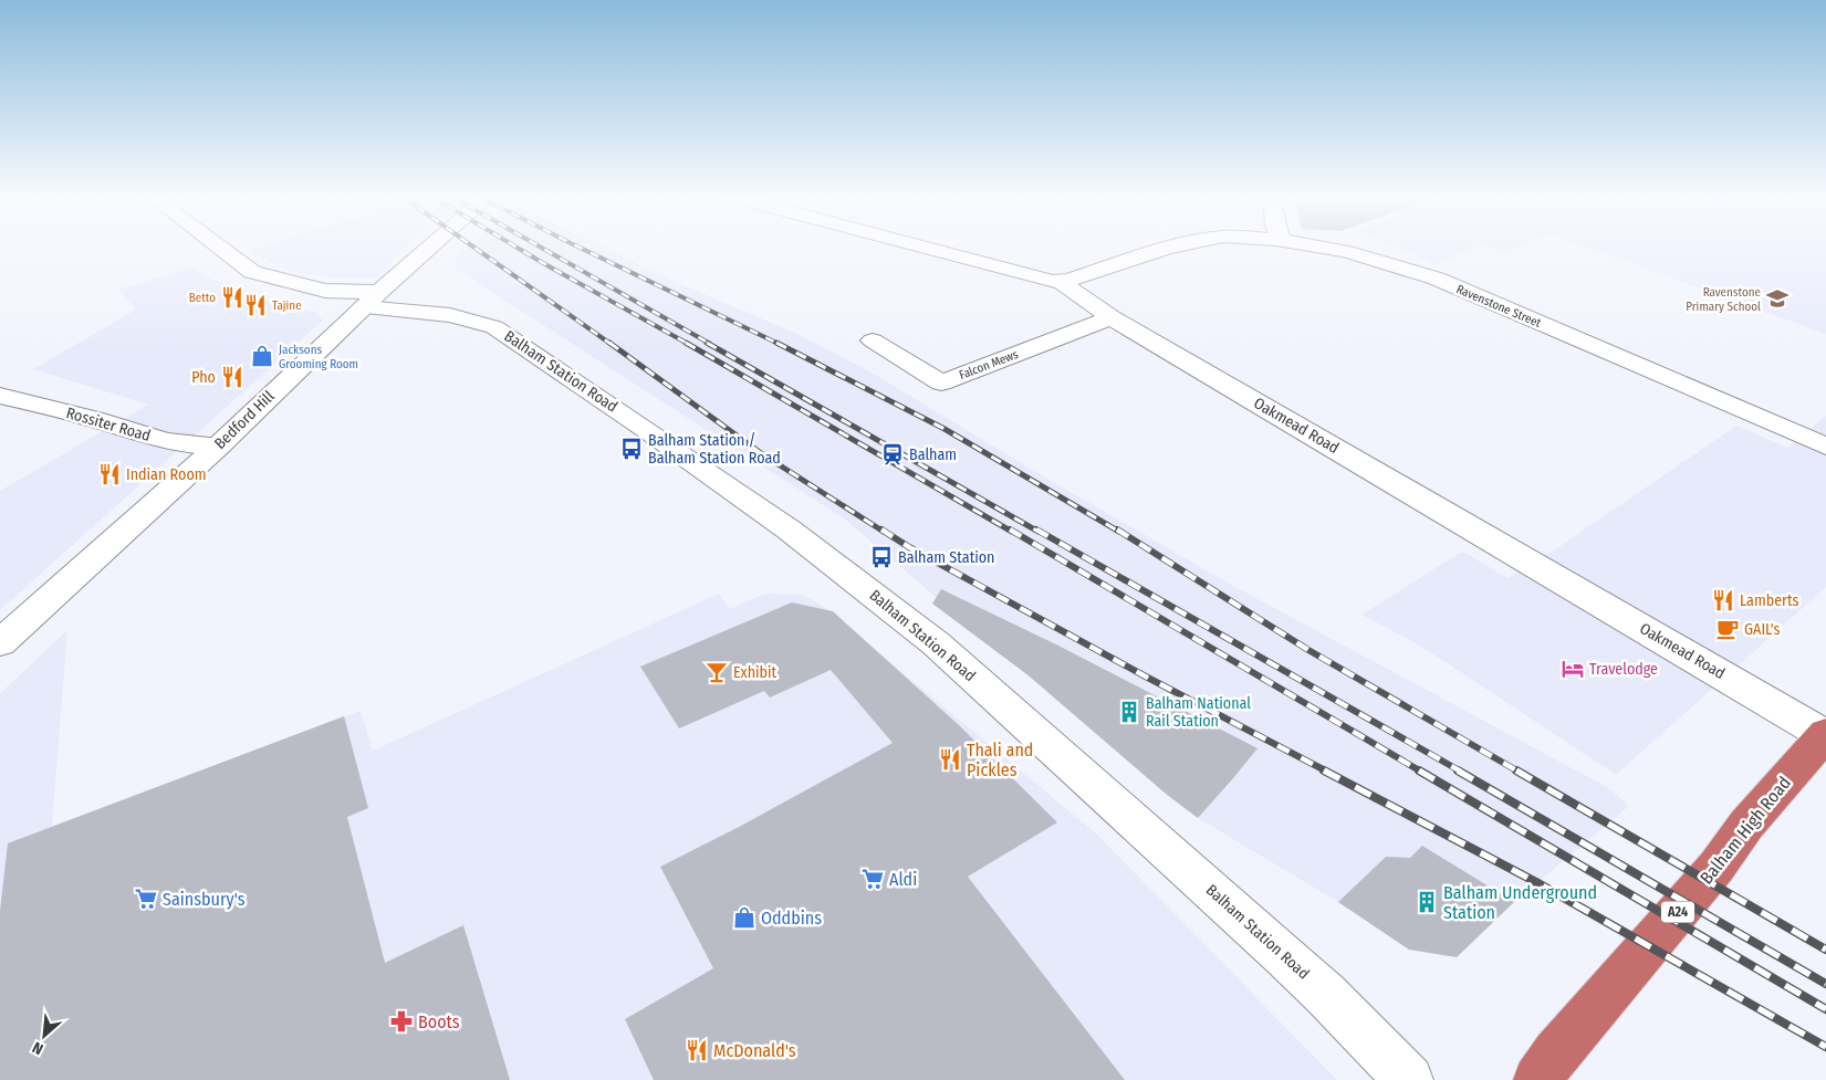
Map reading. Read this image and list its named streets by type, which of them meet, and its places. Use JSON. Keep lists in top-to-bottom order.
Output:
{
  "streets": {
    "highway": ["Balham High Road", "A24"],
    "street": [
      "Ravenstone Street",
      "Falcon Mews",
      "Balham Station Road",
      "Bedford Hill",
      "Rossiter Road",
      "Oakmead Road"
    ]
  },
  "crossings": [
    ["Ravenstone Street", "Oakmead Road"],
    ["Falcon Mews", "Oakmead Road"],
    ["Balham Station Road", "Bedford Hill"],
    ["Bedford Hill", "Rossiter Road"],
    ["Oakmead Road", "Balham High Road"]
  ],
  "places": {
    "restaurant": [
      "Betto",
      "Tajine",
      "Pho",
      "Indian Room",
      "Lamberts",
      "Thali and Pickles",
      "McDonald's"
    ],
    "school or university": ["Ravenstone Primary School"],
    "shop": ["Jacksons Grooming Room", "Oddbins"],
    "bus stop": ["Balham Station / Balham Station Road", "Balham Station"],
    "station": ["Balham"],
    "cafe": ["GAIL's"],
    "hotel": ["Travelodge"],
    "bar": ["Exhibit"],
    "building": ["Balham National Rail Station", "Balham Underground Station"],
    "supermarket": ["Aldi", "Sainsbury's"],
    "pharmacy": ["Boots"]
  },
  "north": "bottom left"
}
